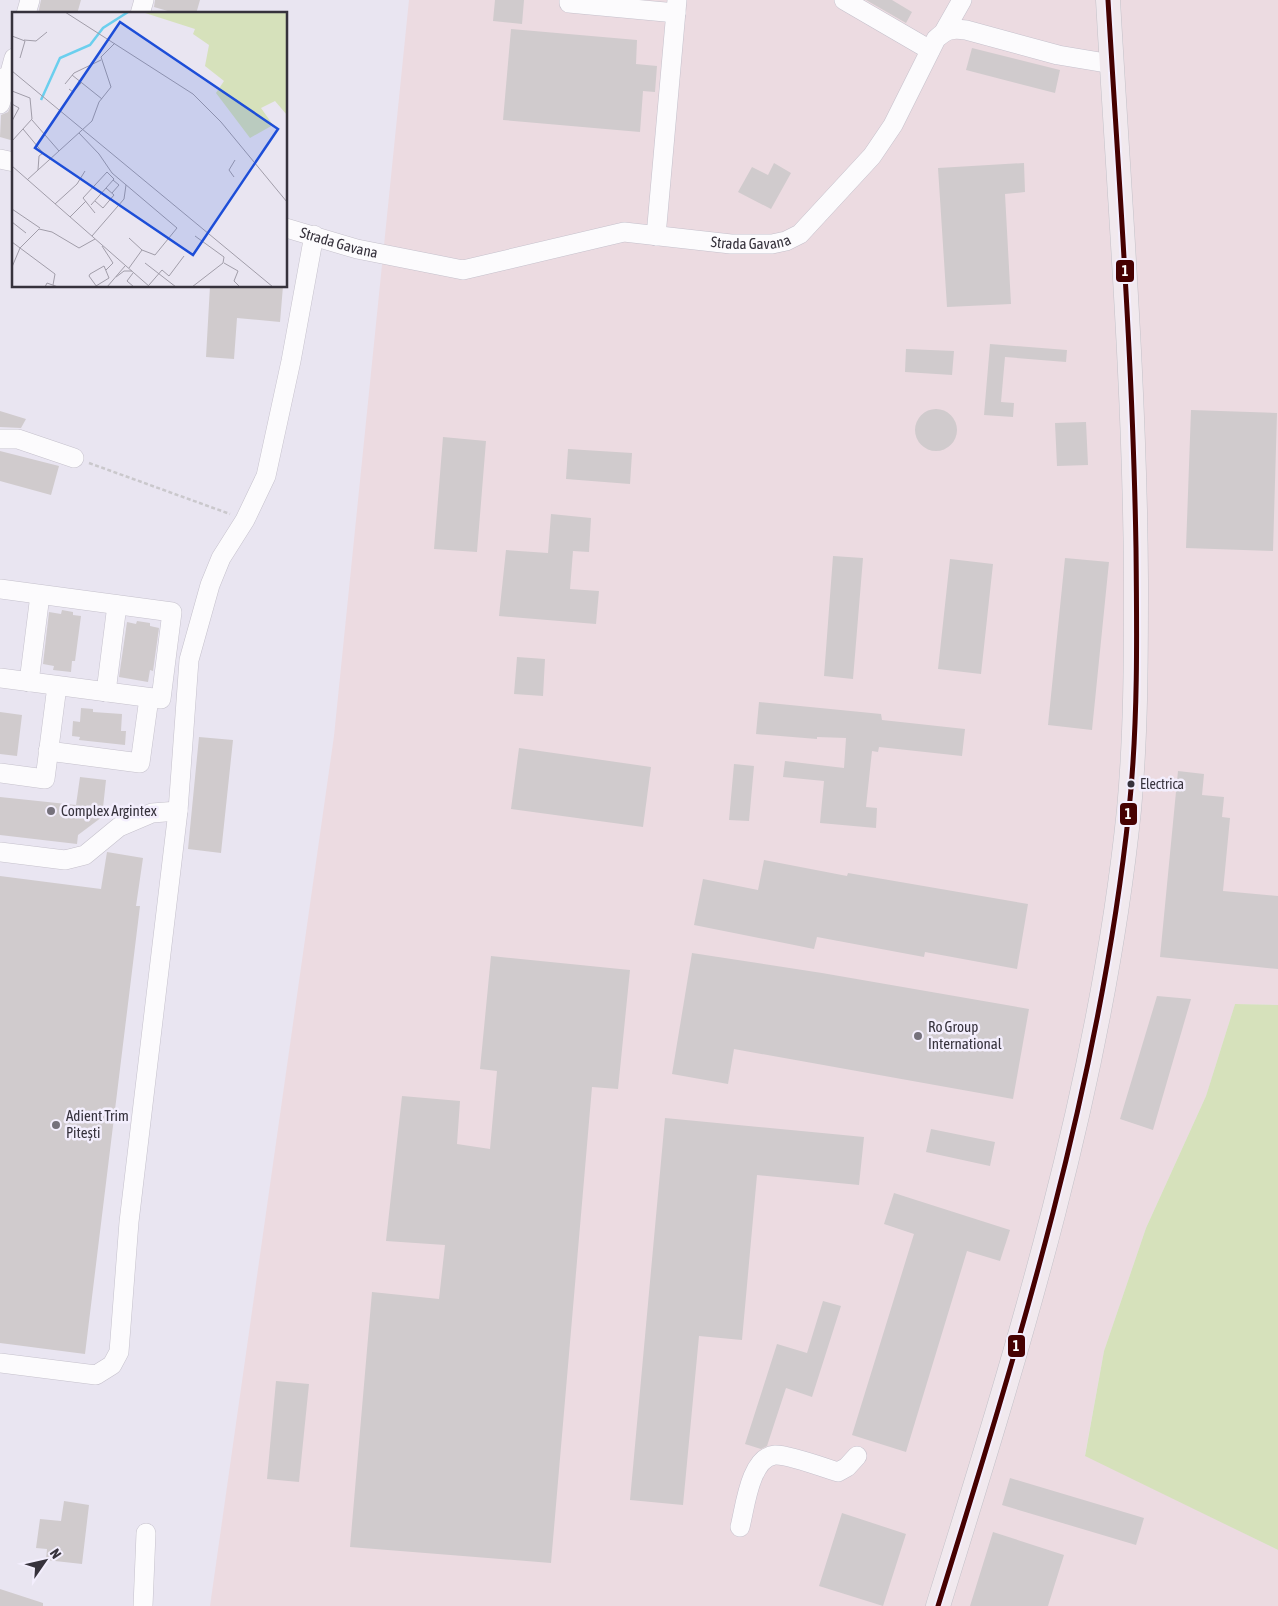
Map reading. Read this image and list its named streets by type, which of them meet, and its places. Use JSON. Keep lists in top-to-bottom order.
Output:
{
  "streets": {
    "street": ["Strada Gavana"]
  },
  "places": [
    "Electrica",
    "Complex Argintex",
    "Ro Group International",
    "Adient Trim Pitești"
  ],
  "lines": ["transit line 1"],
  "north": "top right"
}
